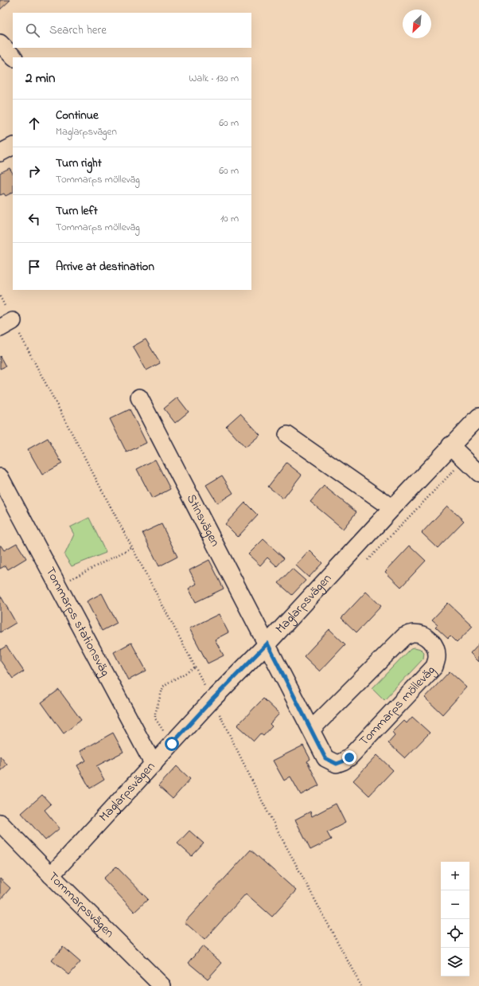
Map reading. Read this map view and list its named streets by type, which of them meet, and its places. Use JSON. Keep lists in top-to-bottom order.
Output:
{
  "streets": {
    "street": [
      "Stinsvägen",
      "Maglarpsvägen",
      "Tommarps stationsväg",
      "Tommarps mölleväg",
      "Tommarpsvägen"
    ]
  },
  "crossings": [
    ["Stinsvägen", "Maglarpsvägen"],
    ["Stinsvägen", "Tommarps mölleväg"],
    ["Maglarpsvägen", "Tommarps stationsväg"],
    ["Maglarpsvägen", "Tommarps mölleväg"],
    ["Maglarpsvägen", "Tommarpsvägen"]
  ],
  "north": "bottom left",
  "page": {
    "search": "Search here",
    "heading": ["2 min", "Walk · 130 m"],
    "list": [
      ["Continue", "Maglarpsvägen", "60 m"],
      ["Turn right", "Tommarps mölleväg", "60 m"],
      ["Turn left", "Tommarps mölleväg", "10 m"],
      "Arrive at destination"
    ],
    "map_buttons": ["+", "−"]
  }
}
